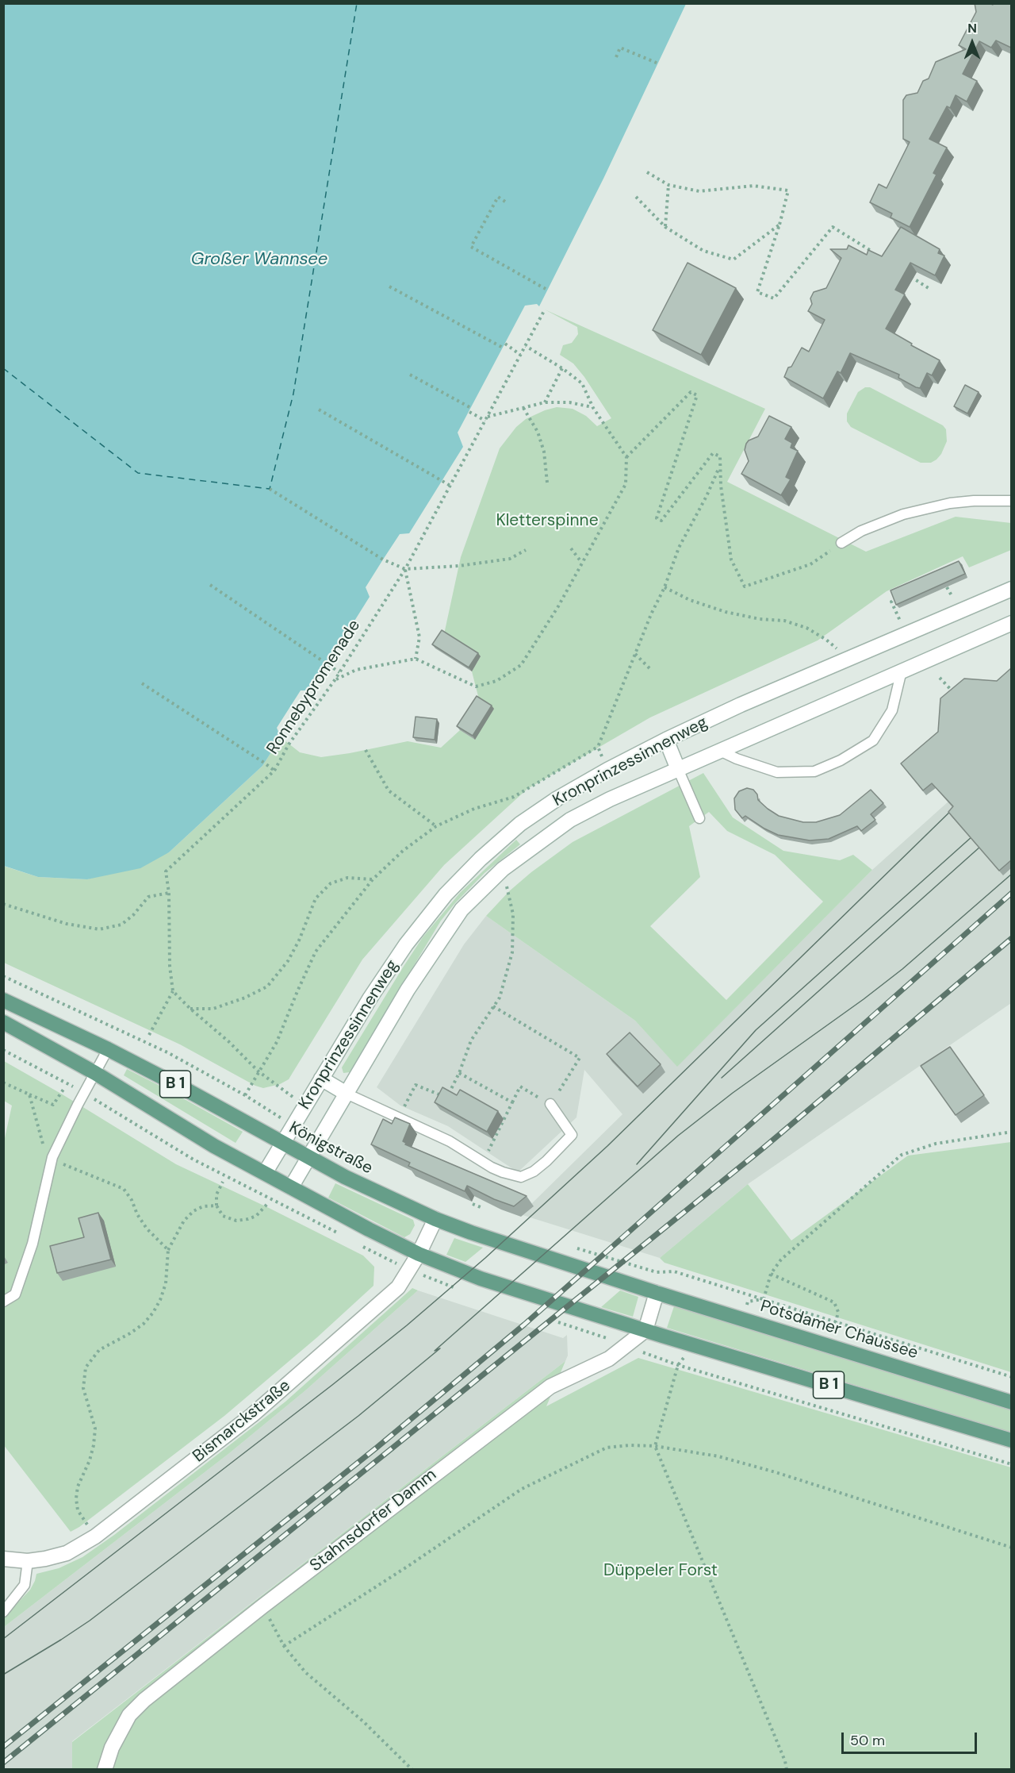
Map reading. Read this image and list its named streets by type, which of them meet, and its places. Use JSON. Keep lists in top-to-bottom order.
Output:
{
  "streets": {
    "main road": [
      "Kronprinzessinnenweg",
      "B 1",
      "Königstraße",
      "Potsdamer Chaussee",
      "Bismarckstraße",
      "Stahnsdorfer Damm"
    ],
    "path": ["Ronnebypromenade"]
  },
  "crossings": [
    ["Kronprinzessinnenweg", "B 1"],
    ["Kronprinzessinnenweg", "Königstraße"],
    ["B 1", "Bismarckstraße"],
    ["B 1", "Stahnsdorfer Damm"],
    ["Königstraße", "Potsdamer Chaussee"],
    ["Königstraße", "Bismarckstraße"]
  ],
  "water": ["Großer Wannsee"],
  "parks": ["Kletterspinne", "Düppeler Forst"],
  "scale_bar": "50 m",
  "north": "top"
}
